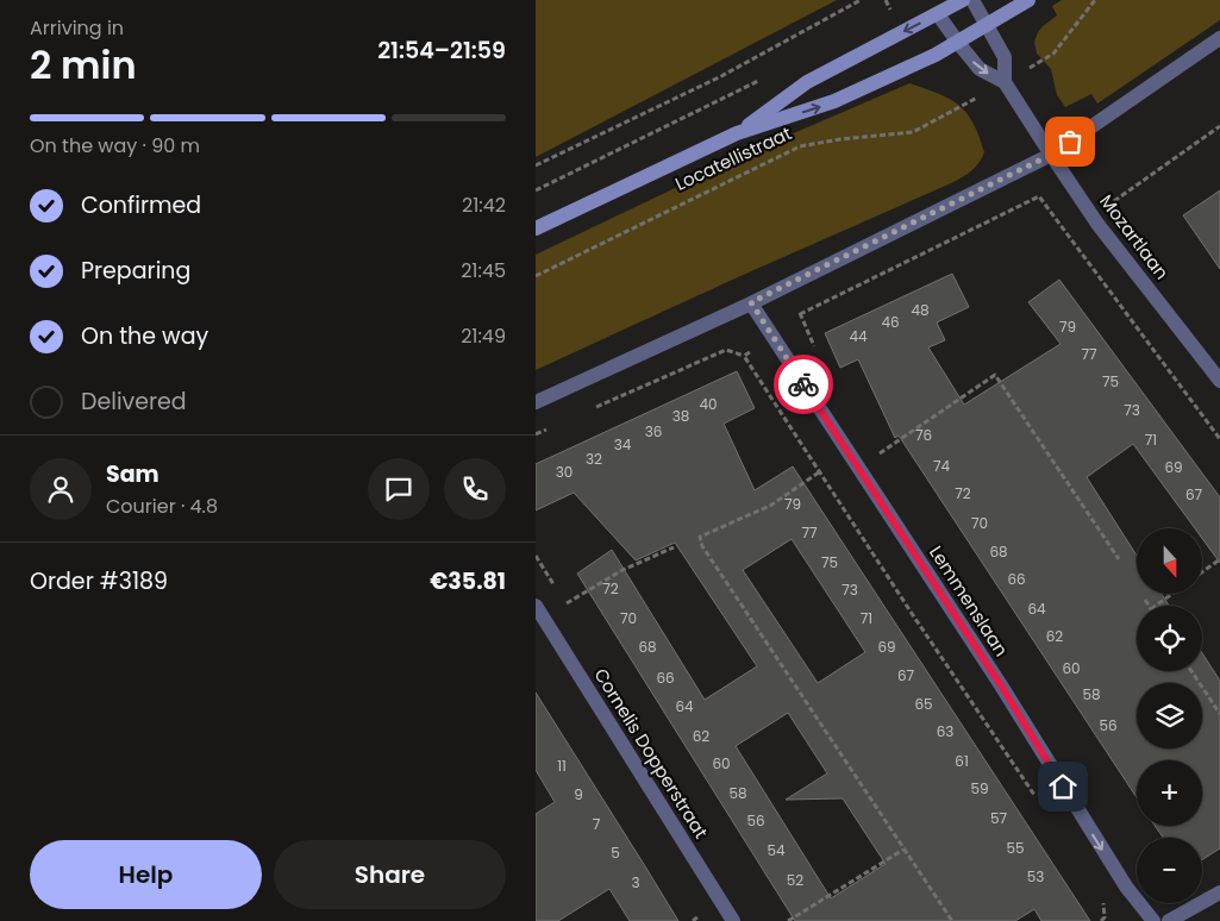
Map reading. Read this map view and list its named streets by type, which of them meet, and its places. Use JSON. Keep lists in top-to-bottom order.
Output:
{
  "streets": {
    "main road": ["Locatellistraat"],
    "street": ["Mozartlaan", "Lemmenslaan", "Cornelis Dopperstraat"]
  },
  "crossings": [
    ["Locatellistraat", "Mozartlaan"]
  ],
  "one_way": ["Lemmenslaan"],
  "house_numbers": [
    "48",
    "46",
    "79",
    "44",
    "77",
    "75",
    "40",
    "73",
    "38",
    "36",
    "76",
    "71",
    "34",
    "32",
    "74",
    "69",
    "30",
    "72",
    "67",
    "79",
    "70",
    "77",
    "68",
    "75",
    "66",
    "72",
    "73",
    "64",
    "70",
    "71",
    "62",
    "68",
    "69",
    "60",
    "67",
    "66",
    "58",
    "65",
    "64",
    "56",
    "63",
    "62",
    "61",
    "60",
    "11",
    "59",
    "58",
    "9",
    "57",
    "56",
    "7",
    "55",
    "54",
    "5",
    "53",
    "52",
    "3"
  ],
  "north": "bottom",
  "page": {
    "heading": ["2 min", "Arriving in", "21:54–21:59"],
    "panel": [
      "Sam",
      "Courier · 4.8",
      "Order #3189",
      "€35.81"
    ],
    "bar": "On the way · 90 m",
    "list": [
      ["Confirmed", "21:42"],
      ["Preparing", "21:45"],
      ["On the way", "21:49"],
      "Delivered"
    ],
    "map_buttons": ["+", "−"],
    "buttons": ["Help", "Share"]
  }
}
